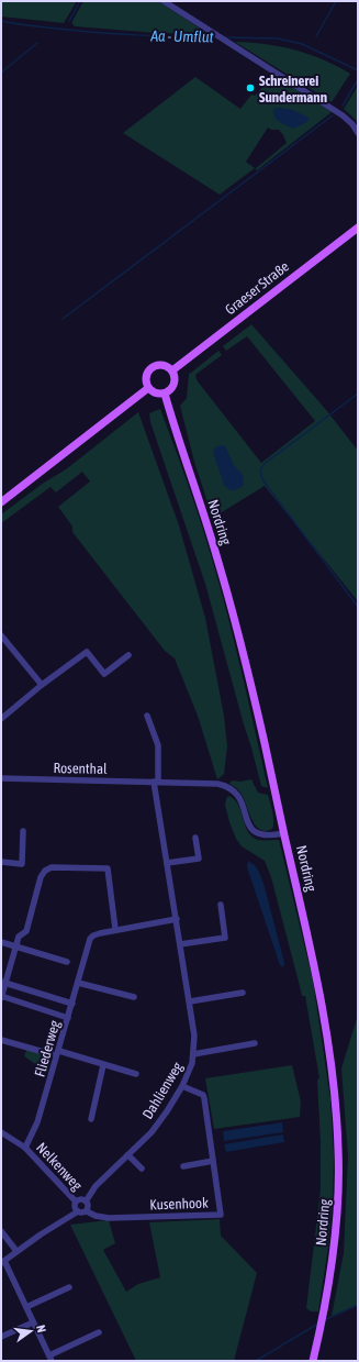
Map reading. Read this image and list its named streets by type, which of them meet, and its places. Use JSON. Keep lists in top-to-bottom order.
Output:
{
  "streets": {
    "main road": ["Graeser Straße", "Nordring"],
    "street": [
      "Rosenthal",
      "Fliederweg",
      "Dahlienweg",
      "Nelkenweg",
      "Kusenhook"
    ]
  },
  "crossings": [
    ["Graeser Straße", "Nordring"],
    ["Nordring", "Rosenthal"],
    ["Rosenthal", "Dahlienweg"],
    ["Fliederweg", "Dahlienweg"],
    ["Fliederweg", "Nelkenweg"],
    ["Dahlienweg", "Nelkenweg"],
    ["Dahlienweg", "Kusenhook"],
    ["Nelkenweg", "Kusenhook"]
  ],
  "water": ["Aa - Umflut"],
  "places": ["Schreinerei Sundermann"],
  "north": "right"
}
